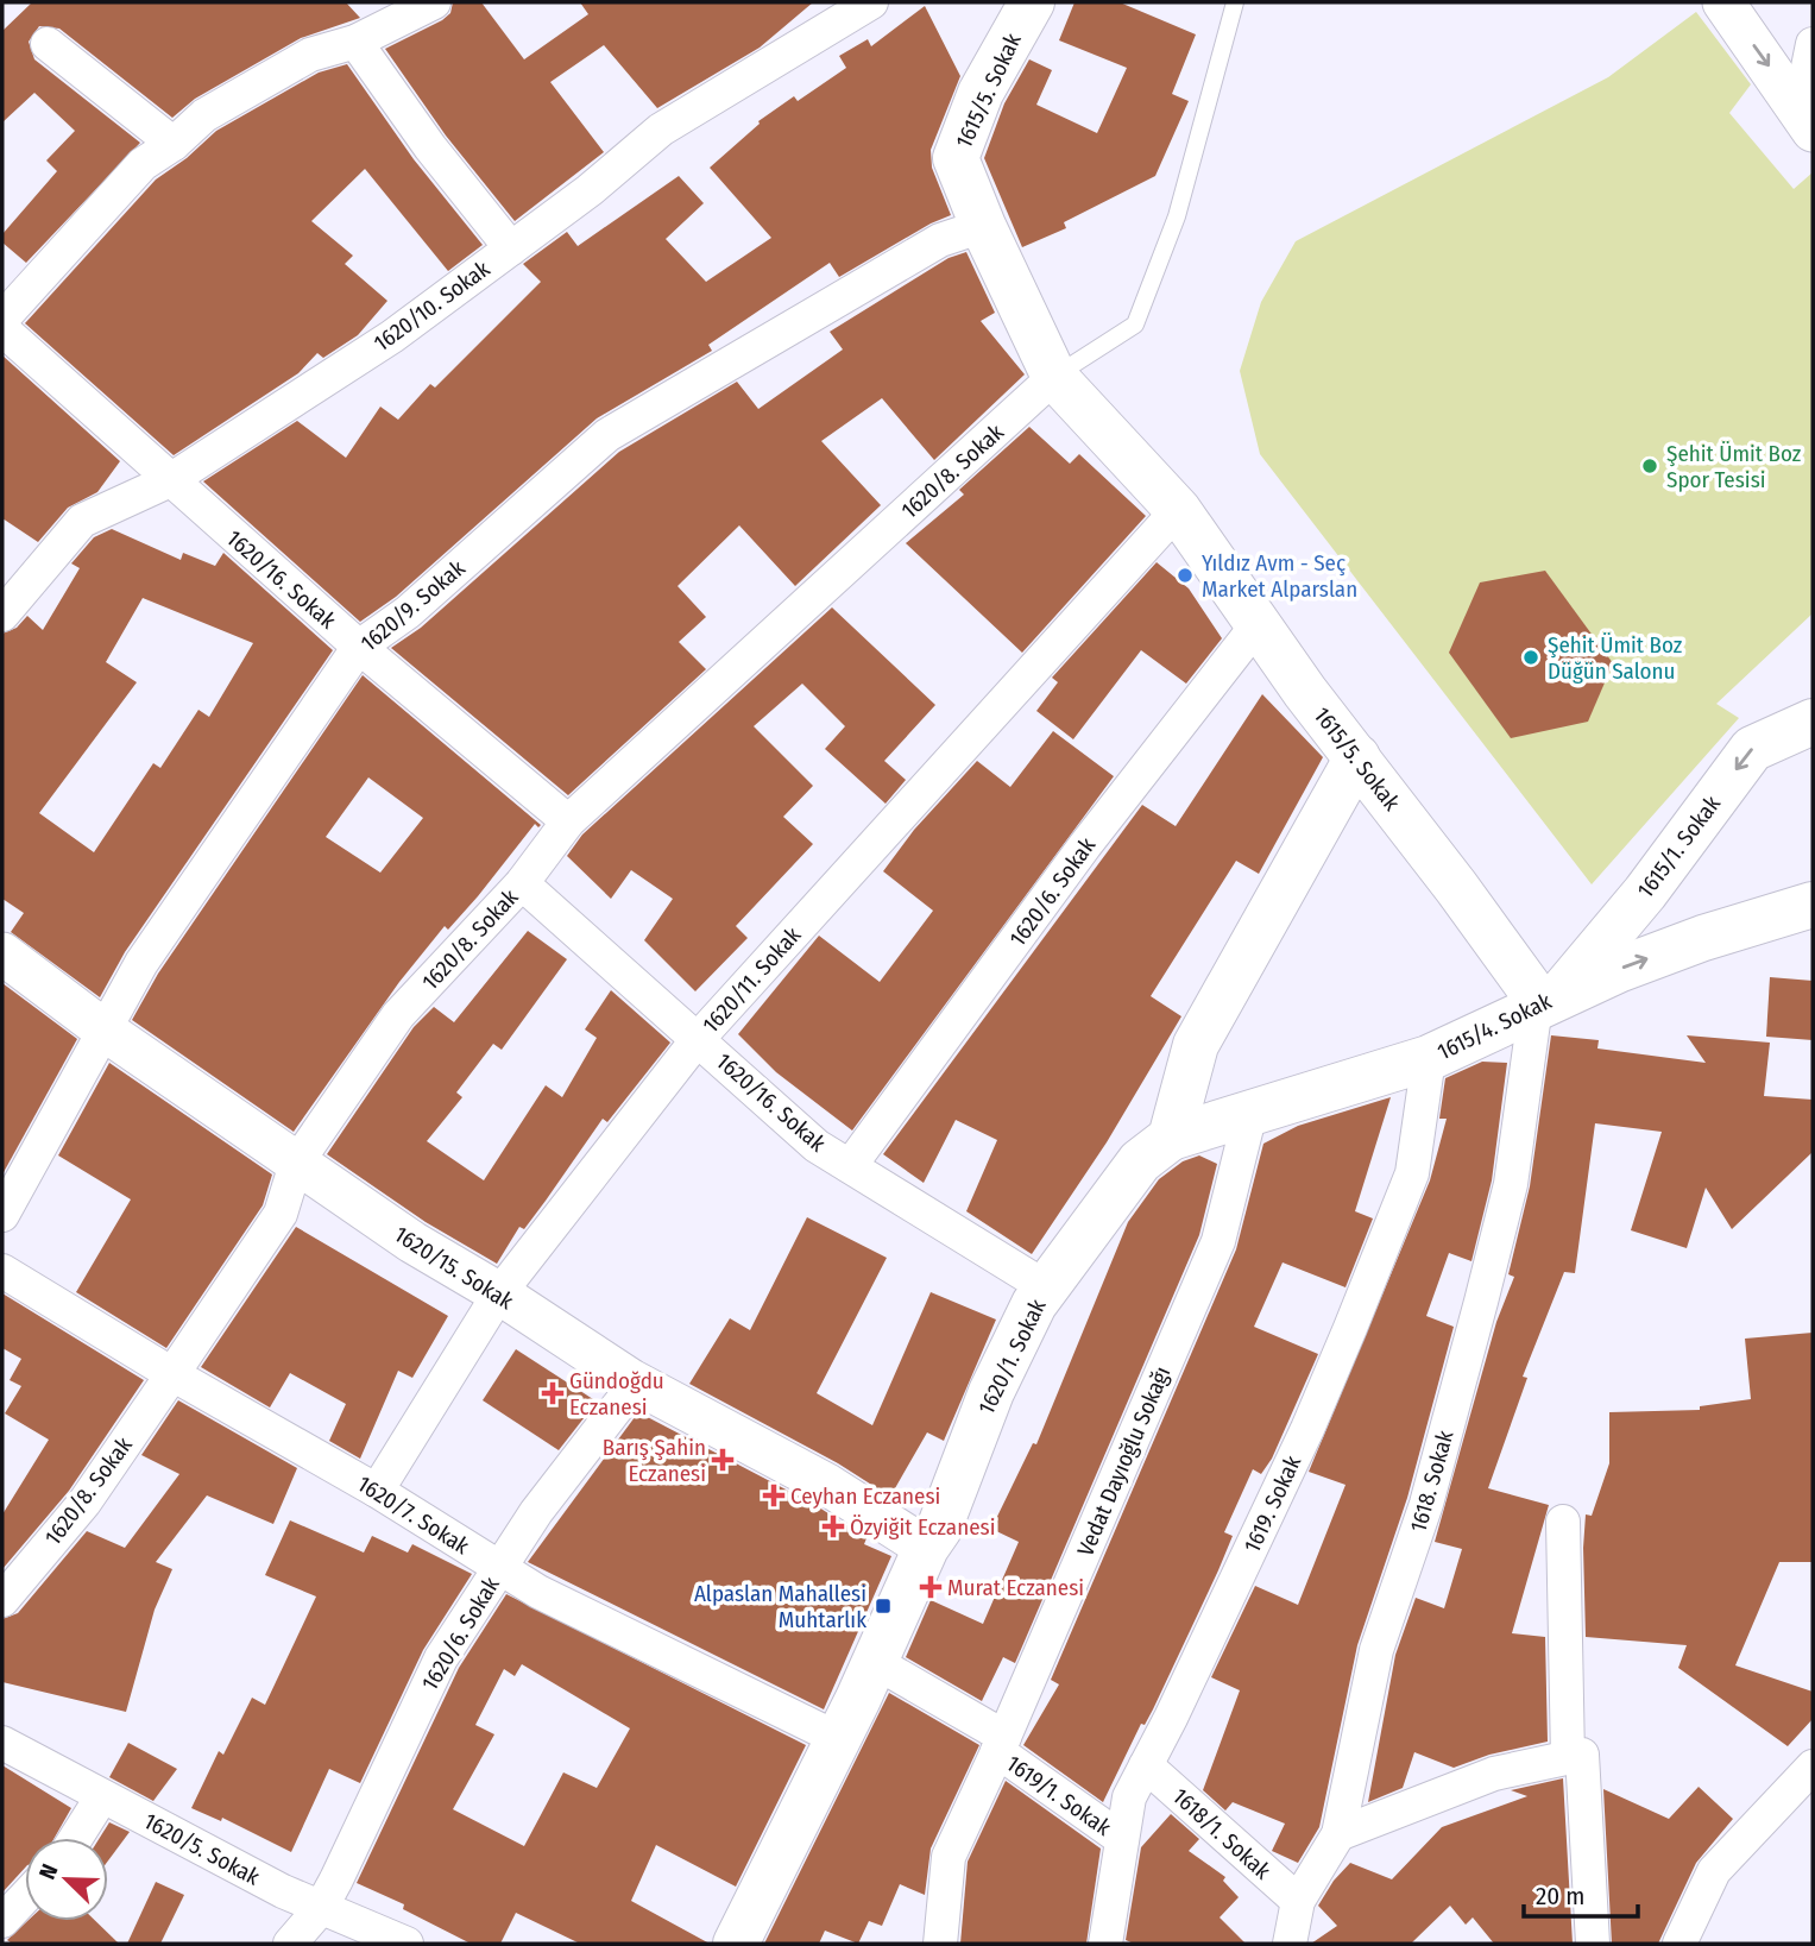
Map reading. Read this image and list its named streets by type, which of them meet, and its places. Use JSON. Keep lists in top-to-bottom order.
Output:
{
  "streets": {
    "main road": [
      "1615/5. Sokak",
      "1615/1. Sokak",
      "1615/4. Sokak",
      "1620/1. Sokak"
    ],
    "street": [
      "1620/10. Sokak",
      "1620/8. Sokak",
      "1620/16. Sokak",
      "1620/9. Sokak",
      "1620/6. Sokak",
      "1620/11. Sokak",
      "1620/15. Sokak",
      "Vedat Dayıoğlu Sokağı",
      "1618. Sokak",
      "1619. Sokak",
      "1620/7. Sokak",
      "1619/1. Sokak",
      "1618/1. Sokak",
      "1620/5. Sokak"
    ]
  },
  "crossings": [
    ["1615/5. Sokak", "1620/8. Sokak"],
    ["1615/5. Sokak", "1620/9. Sokak"],
    ["1615/5. Sokak", "1615/1. Sokak"],
    ["1615/5. Sokak", "1620/6. Sokak"],
    ["1615/5. Sokak", "1620/11. Sokak"],
    ["1615/5. Sokak", "1615/4. Sokak"],
    ["1615/5. Sokak", "1618. Sokak"],
    ["1620/10. Sokak", "1620/16. Sokak"],
    ["1620/8. Sokak", "1620/16. Sokak"],
    ["1620/8. Sokak", "1620/15. Sokak"],
    ["1620/8. Sokak", "1620/7. Sokak"],
    ["1620/16. Sokak", "1620/9. Sokak"],
    ["1620/16. Sokak", "1620/6. Sokak"],
    ["1620/16. Sokak", "1620/11. Sokak"],
    ["1620/16. Sokak", "1620/1. Sokak"],
    ["1620/9. Sokak", "1620/15. Sokak"],
    ["1615/1. Sokak", "1615/4. Sokak"],
    ["1615/1. Sokak", "1618. Sokak"],
    ["1620/6. Sokak", "1620/15. Sokak"],
    ["1620/6. Sokak", "1620/7. Sokak"],
    ["1620/6. Sokak", "1620/5. Sokak"],
    ["1620/11. Sokak", "1620/15. Sokak"],
    ["1620/11. Sokak", "1620/7. Sokak"],
    ["1615/4. Sokak", "1620/1. Sokak"],
    ["1615/4. Sokak", "Vedat Dayıoğlu Sokağı"],
    ["1615/4. Sokak", "1618. Sokak"],
    ["1615/4. Sokak", "1619. Sokak"],
    ["1620/15. Sokak", "1620/1. Sokak"],
    ["1620/1. Sokak", "1620/7. Sokak"],
    ["1620/1. Sokak", "1619/1. Sokak"],
    ["Vedat Dayıoğlu Sokağı", "1619/1. Sokak"],
    ["1618. Sokak", "1618/1. Sokak"],
    ["1619. Sokak", "1619/1. Sokak"],
    ["1619. Sokak", "1618/1. Sokak"]
  ],
  "one_way": ["1615/1. Sokak", "1615/4. Sokak"],
  "places": {
    "other": ["Şehit Ümit Boz Spor Tesisi", "Yıldız Avm - Seç Market Alparslan", "Şehit Ümit Boz Düğün Salonu"],
    "health": [
      "Gündoğdu Eczanesi",
      "Barış Şahin Eczanesi",
      "Ceyhan Eczanesi",
      "Özyiğit Eczanesi",
      "Murat Eczanesi"
    ],
    "transit": ["Alpaslan Mahallesi Muhtarlık"]
  },
  "scale_bar": "20 m",
  "north": "top left"
}
